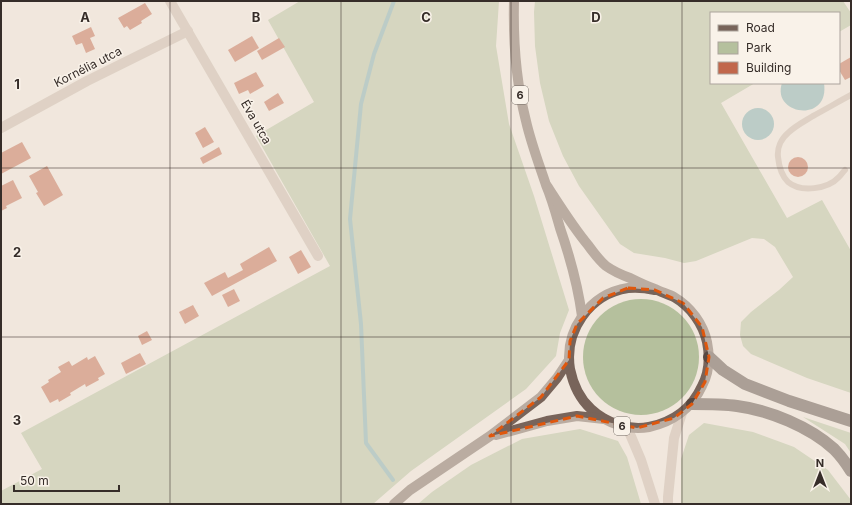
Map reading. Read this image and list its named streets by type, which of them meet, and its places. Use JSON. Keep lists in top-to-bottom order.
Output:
{
  "streets": {
    "main road": ["6"],
    "street": ["Kornélia utca", "Éva utca"]
  },
  "crossings": [
    ["Kornélia utca", "Éva utca"]
  ],
  "legend": ["Road", "Park", "Building"],
  "scale_bar": "50 m",
  "north": "top",
  "grid": {
    "columns": [
      "A",
      "B",
      "C",
      "D"
    ],
    "rows": ["1", "2", "3"]
  }
}
